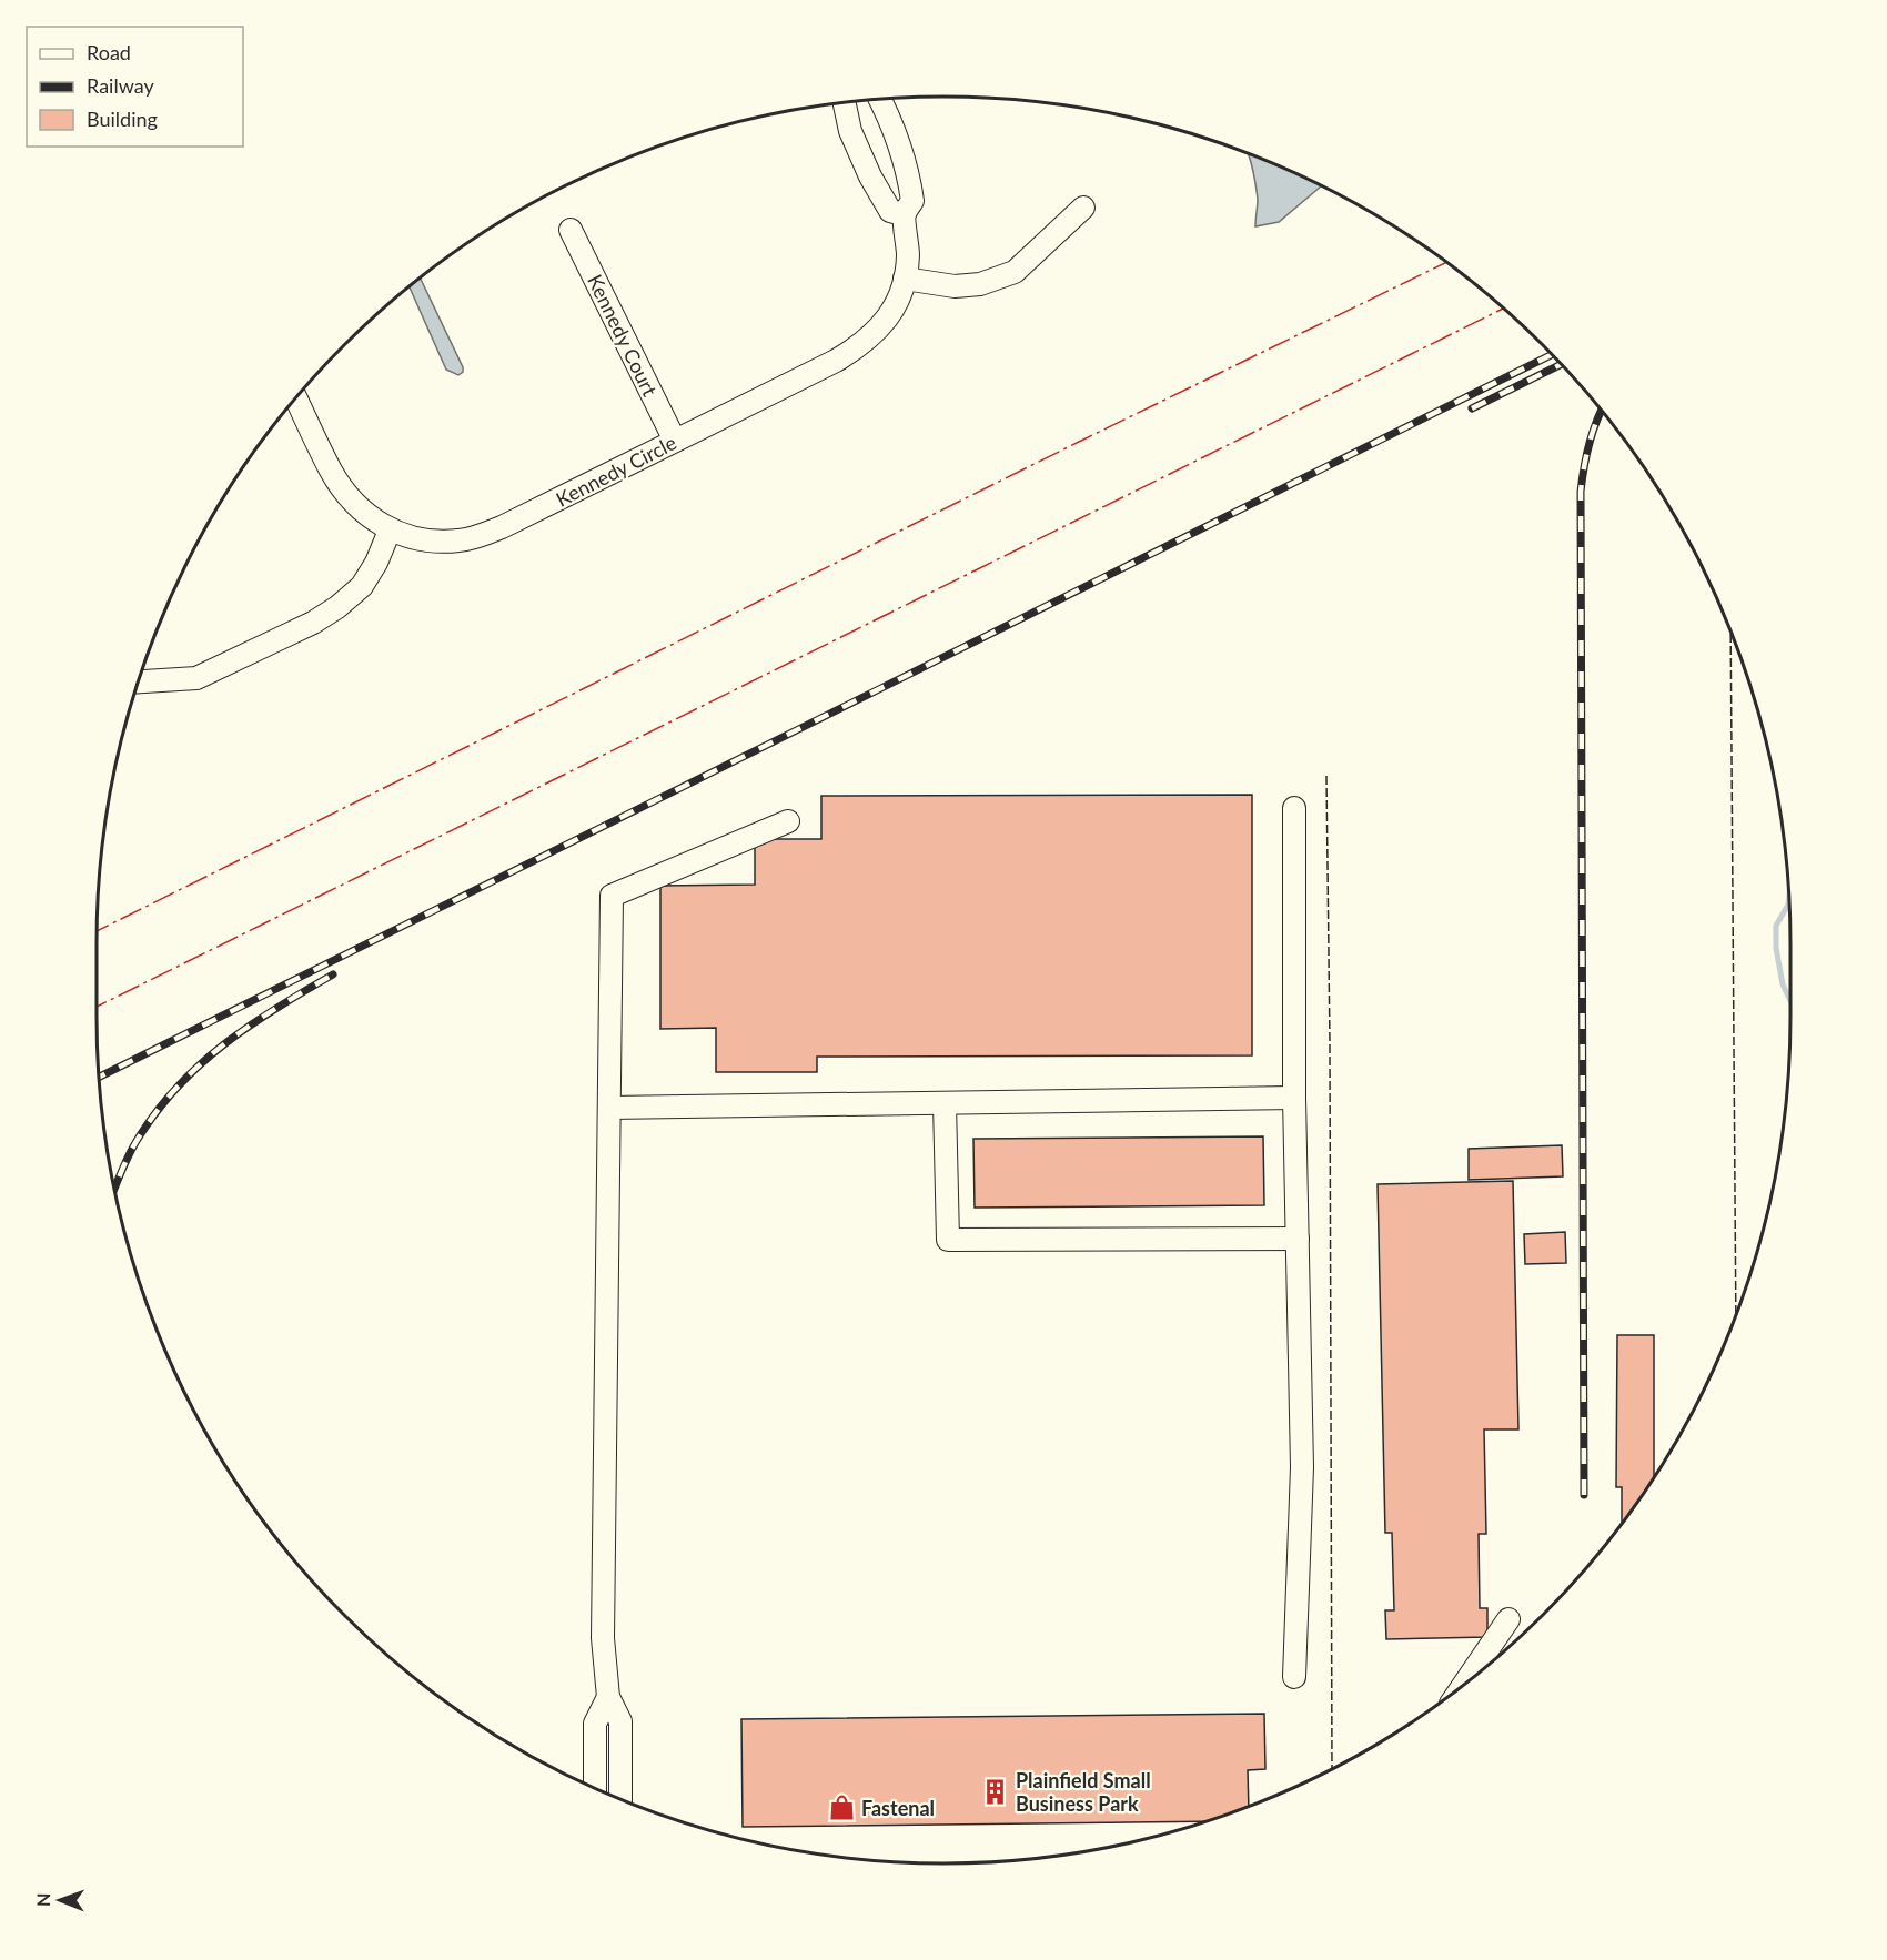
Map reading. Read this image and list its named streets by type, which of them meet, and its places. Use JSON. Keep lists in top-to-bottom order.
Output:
{
  "streets": {
    "street": ["Kennedy Court", "Kennedy Circle"]
  },
  "crossings": [
    ["Kennedy Court", "Kennedy Circle"]
  ],
  "places": {
    "building": ["Plainfield Small Business Park"],
    "shop": ["Fastenal"]
  },
  "legend": ["Road", "Railway", "Building"],
  "north": "left"
}
